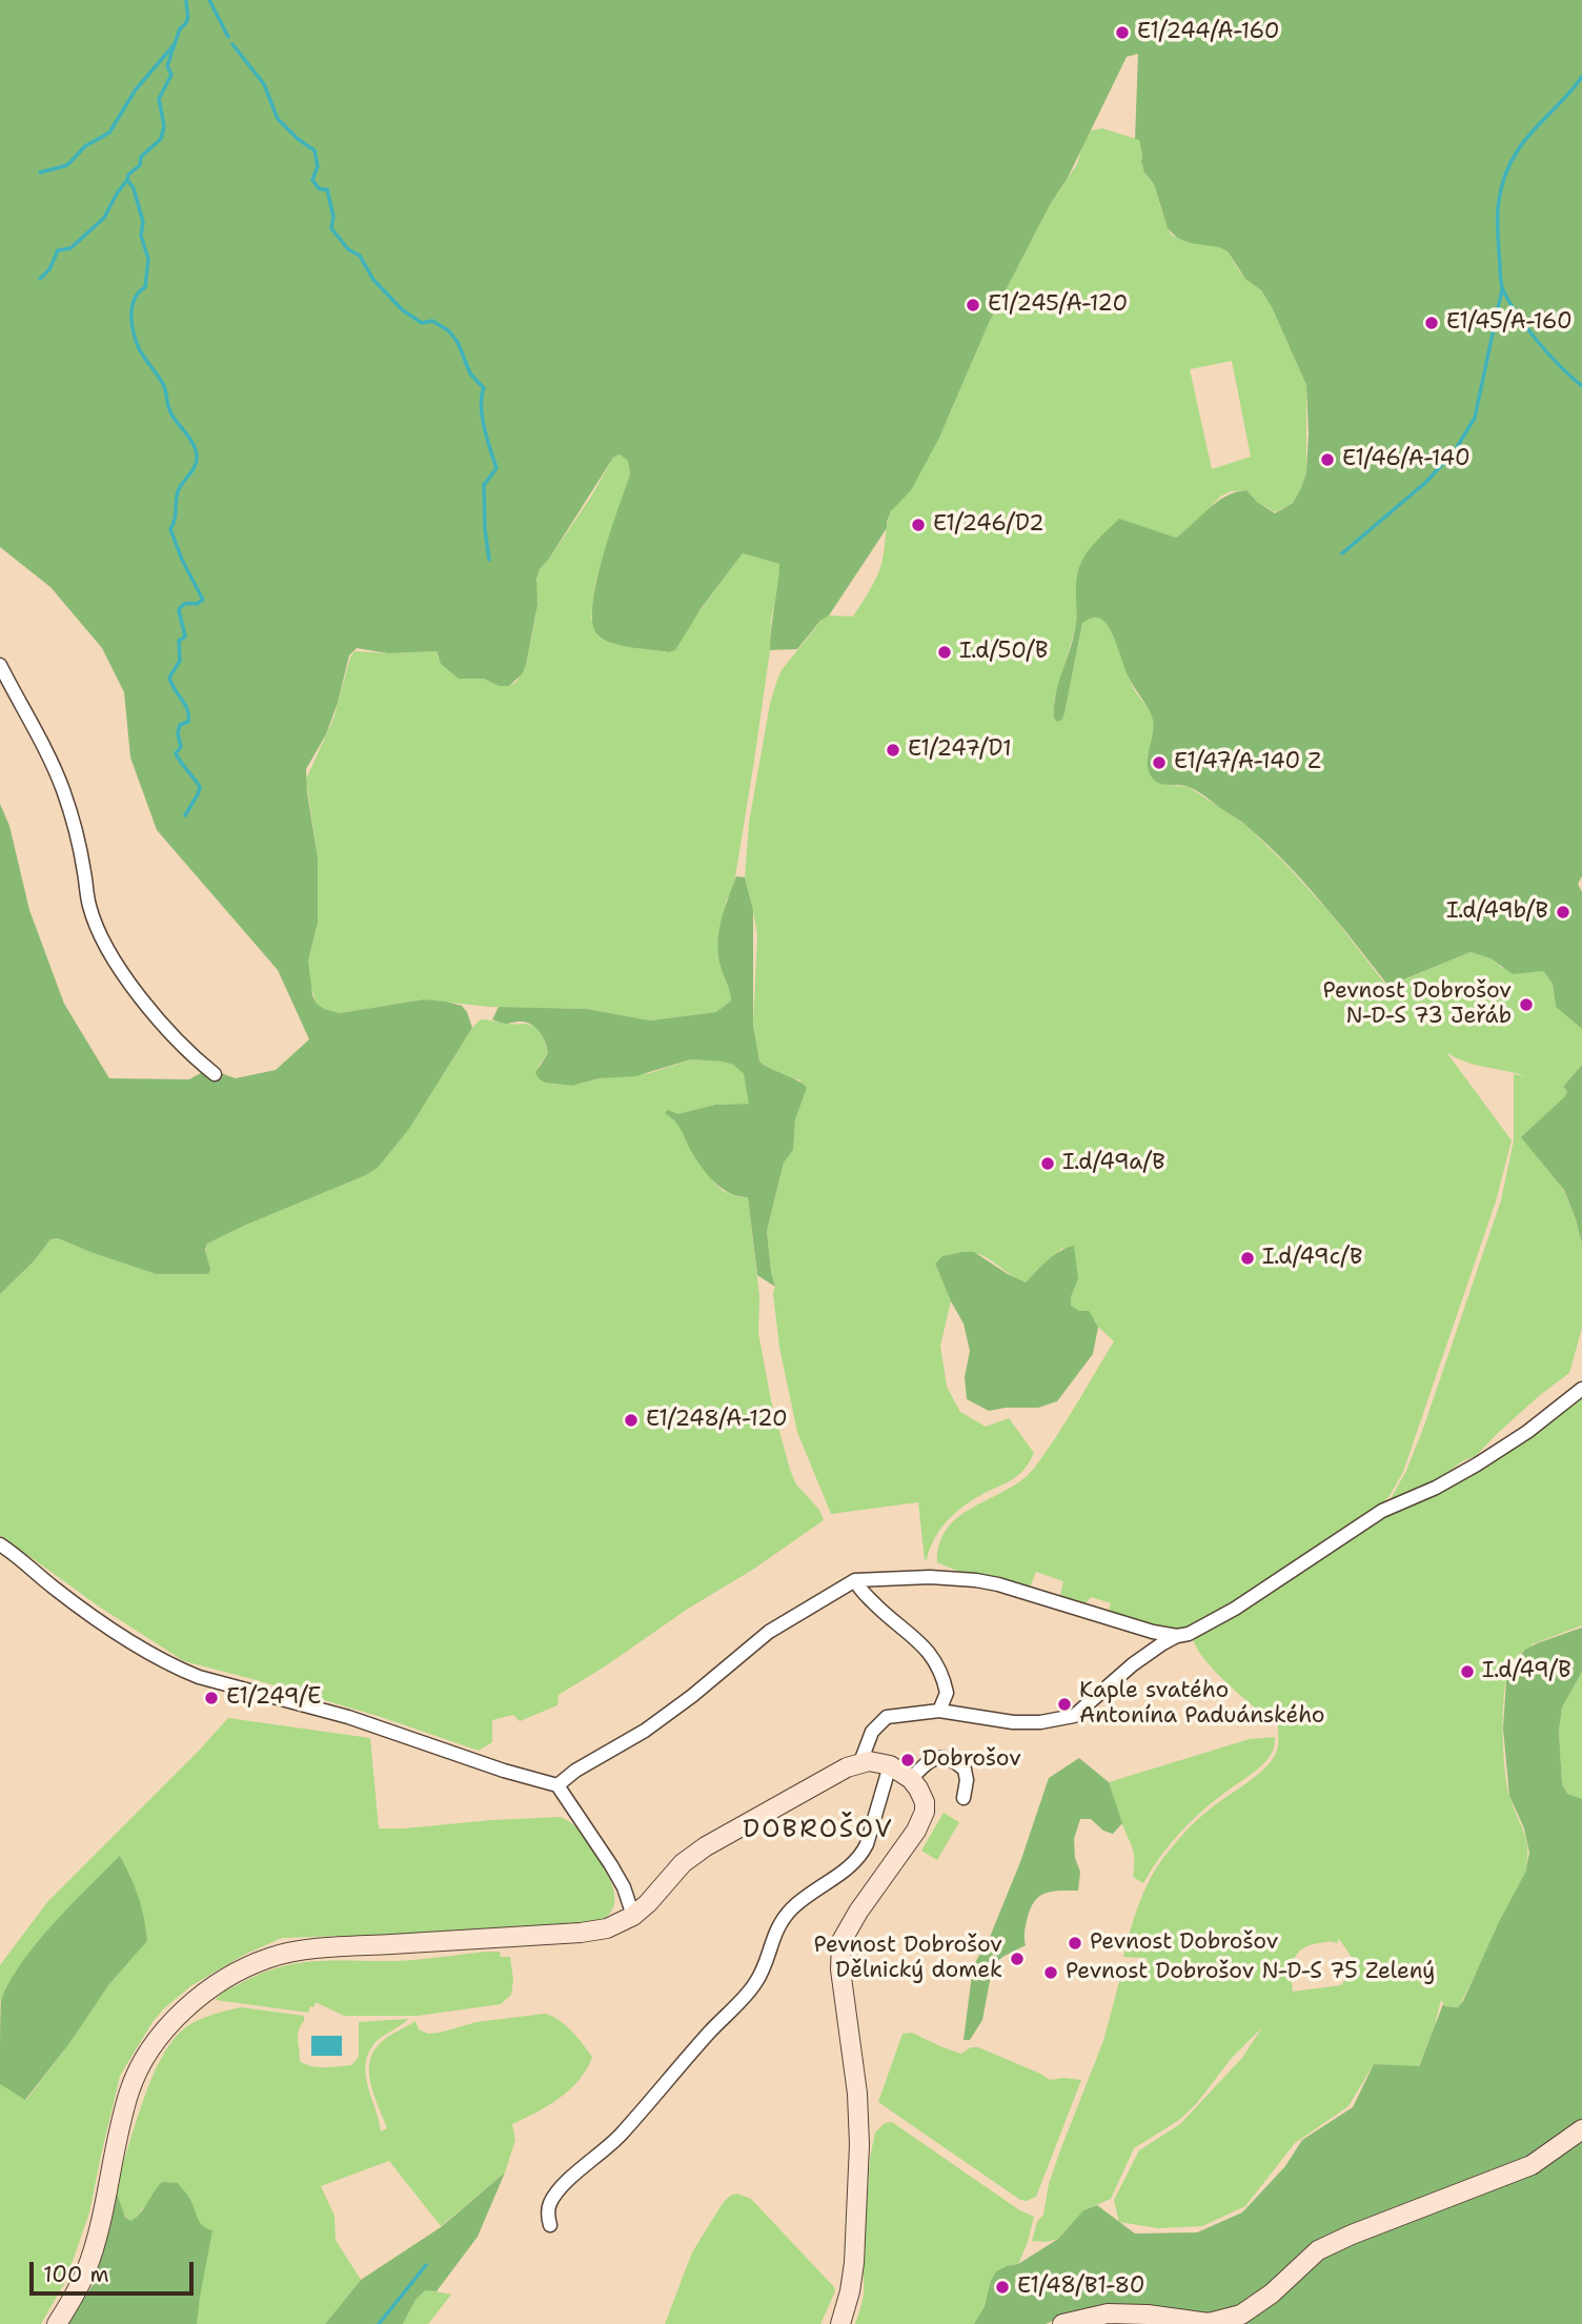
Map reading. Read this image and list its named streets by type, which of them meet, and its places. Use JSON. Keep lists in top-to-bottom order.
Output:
{
  "districts": ["DOBROŠOV"],
  "places": [
    "E1/244/A-160",
    "E1/245/A-120",
    "E1/45/A-160",
    "E1/46/A-140",
    "E1/246/D2",
    "I.d/50/B",
    "E1/247/D1",
    "E1/47/A-140 Z",
    "I.d/49b/B",
    "Pevnost Dobrošov N-D-S 73 Jeřáb",
    "I.d/49a/B",
    "I.d/49c/B",
    "E1/248/A-120",
    "I.d/49/B",
    "E1/249/E",
    "Kaple svatého Antonína Paduánského",
    "Dobrošov",
    "Pevnost Dobrošov",
    "Pevnost Dobrošov Dělnický domek",
    "Pevnost Dobrošov N-D-S 75 Zelený",
    "E1/48/B1-80"
  ],
  "scale_bar": "100 m"
}
